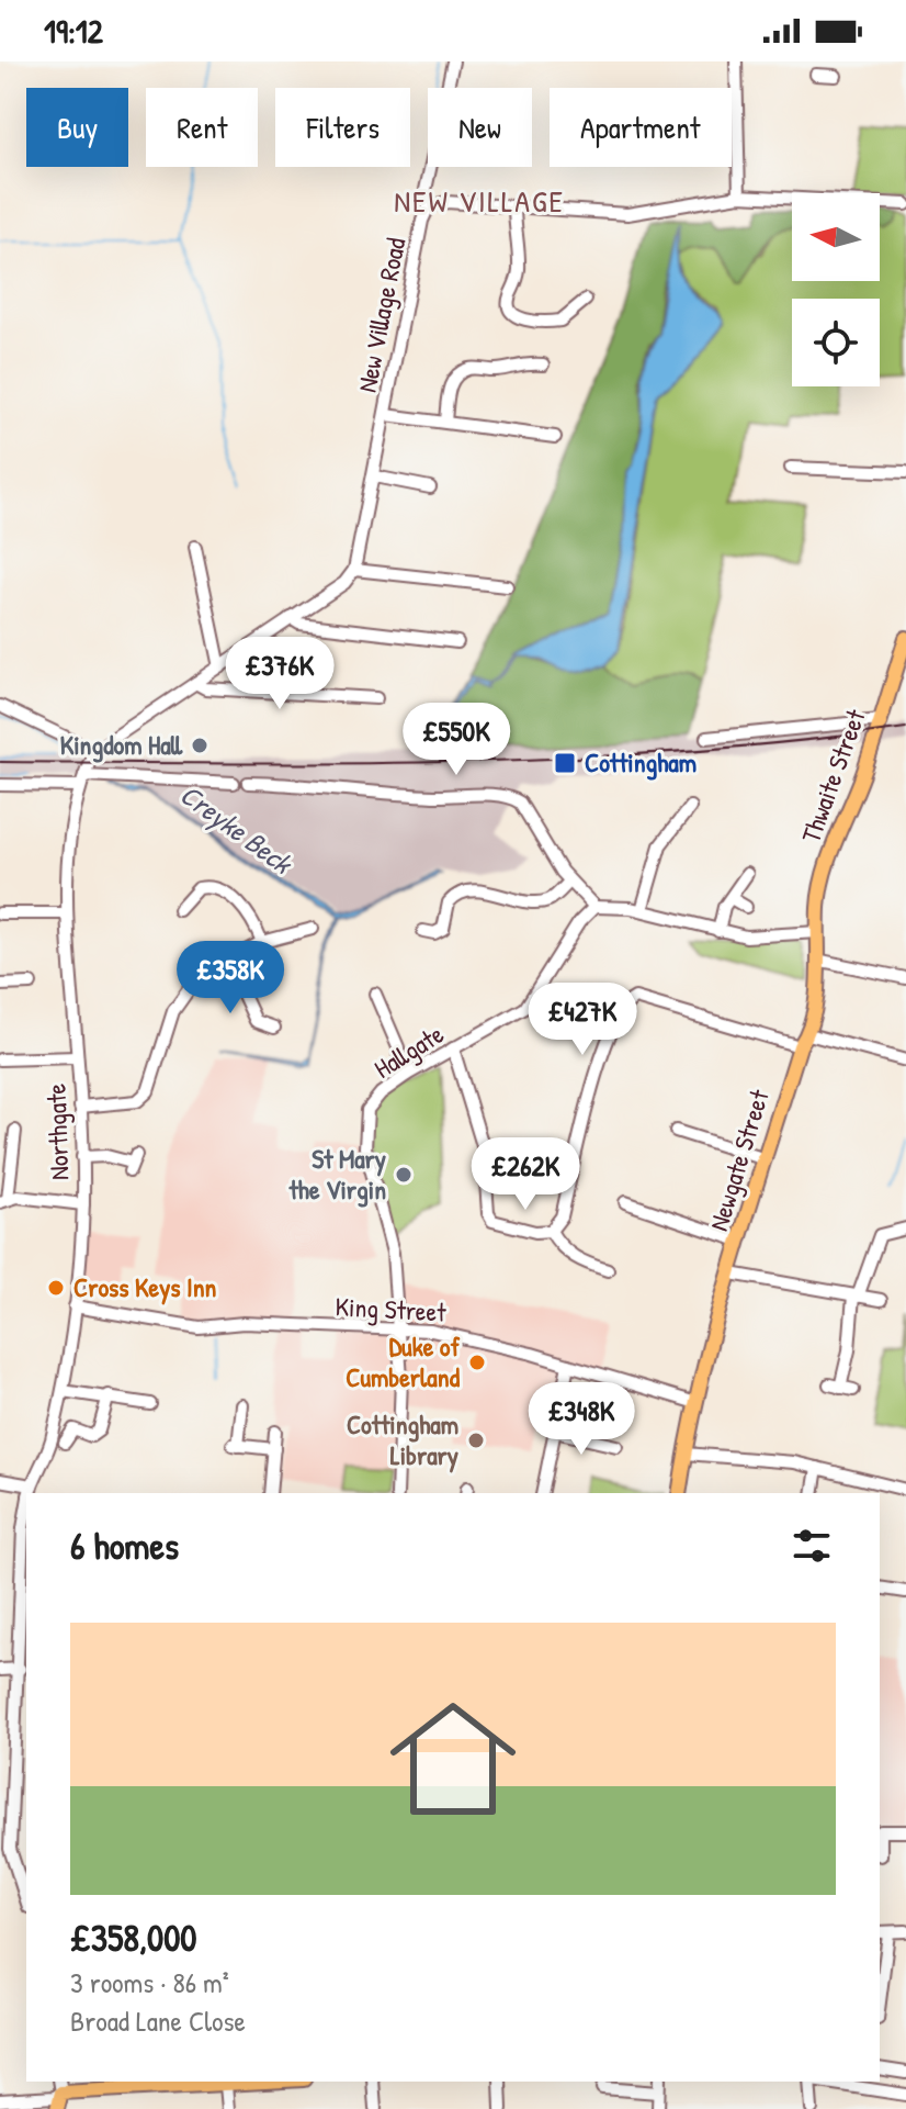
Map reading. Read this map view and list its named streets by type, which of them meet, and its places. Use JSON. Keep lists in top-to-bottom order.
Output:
{
  "streets": {
    "main road": ["Thwaite Street", "Newgate Street"],
    "street": [
      "New Village Road",
      "Hallgate",
      "Northgate",
      "King Street"
    ]
  },
  "crossings": [
    ["Thwaite Street", "Newgate Street"],
    ["Hallgate", "King Street"],
    ["Northgate", "King Street"],
    ["Newgate Street", "King Street"]
  ],
  "districts": ["NEW VILLAGE"],
  "water": ["Creyke Beck"],
  "places": {
    "other": [
      "Kingdom Hall",
      "St Mary the Virgin",
      "Cross Keys Inn",
      "Duke of Cumberland",
      "Cottingham Library"
    ],
    "transit": ["Cottingham"]
  },
  "north": "left",
  "page": {
    "status": "19:12",
    "chip": [
      "Buy",
      "Rent",
      "Filters",
      "New",
      "Apartment"
    ],
    "price": [
      "£376K",
      "£550K",
      "£358K",
      "£427K",
      "£262K",
      "£348K"
    ],
    "heading": "6 homes",
    "list": [
      {
        "name": "£358,000",
        "note": "3 rooms · 86 m² · Broad Lane Close"
      }
    ]
  }
}
